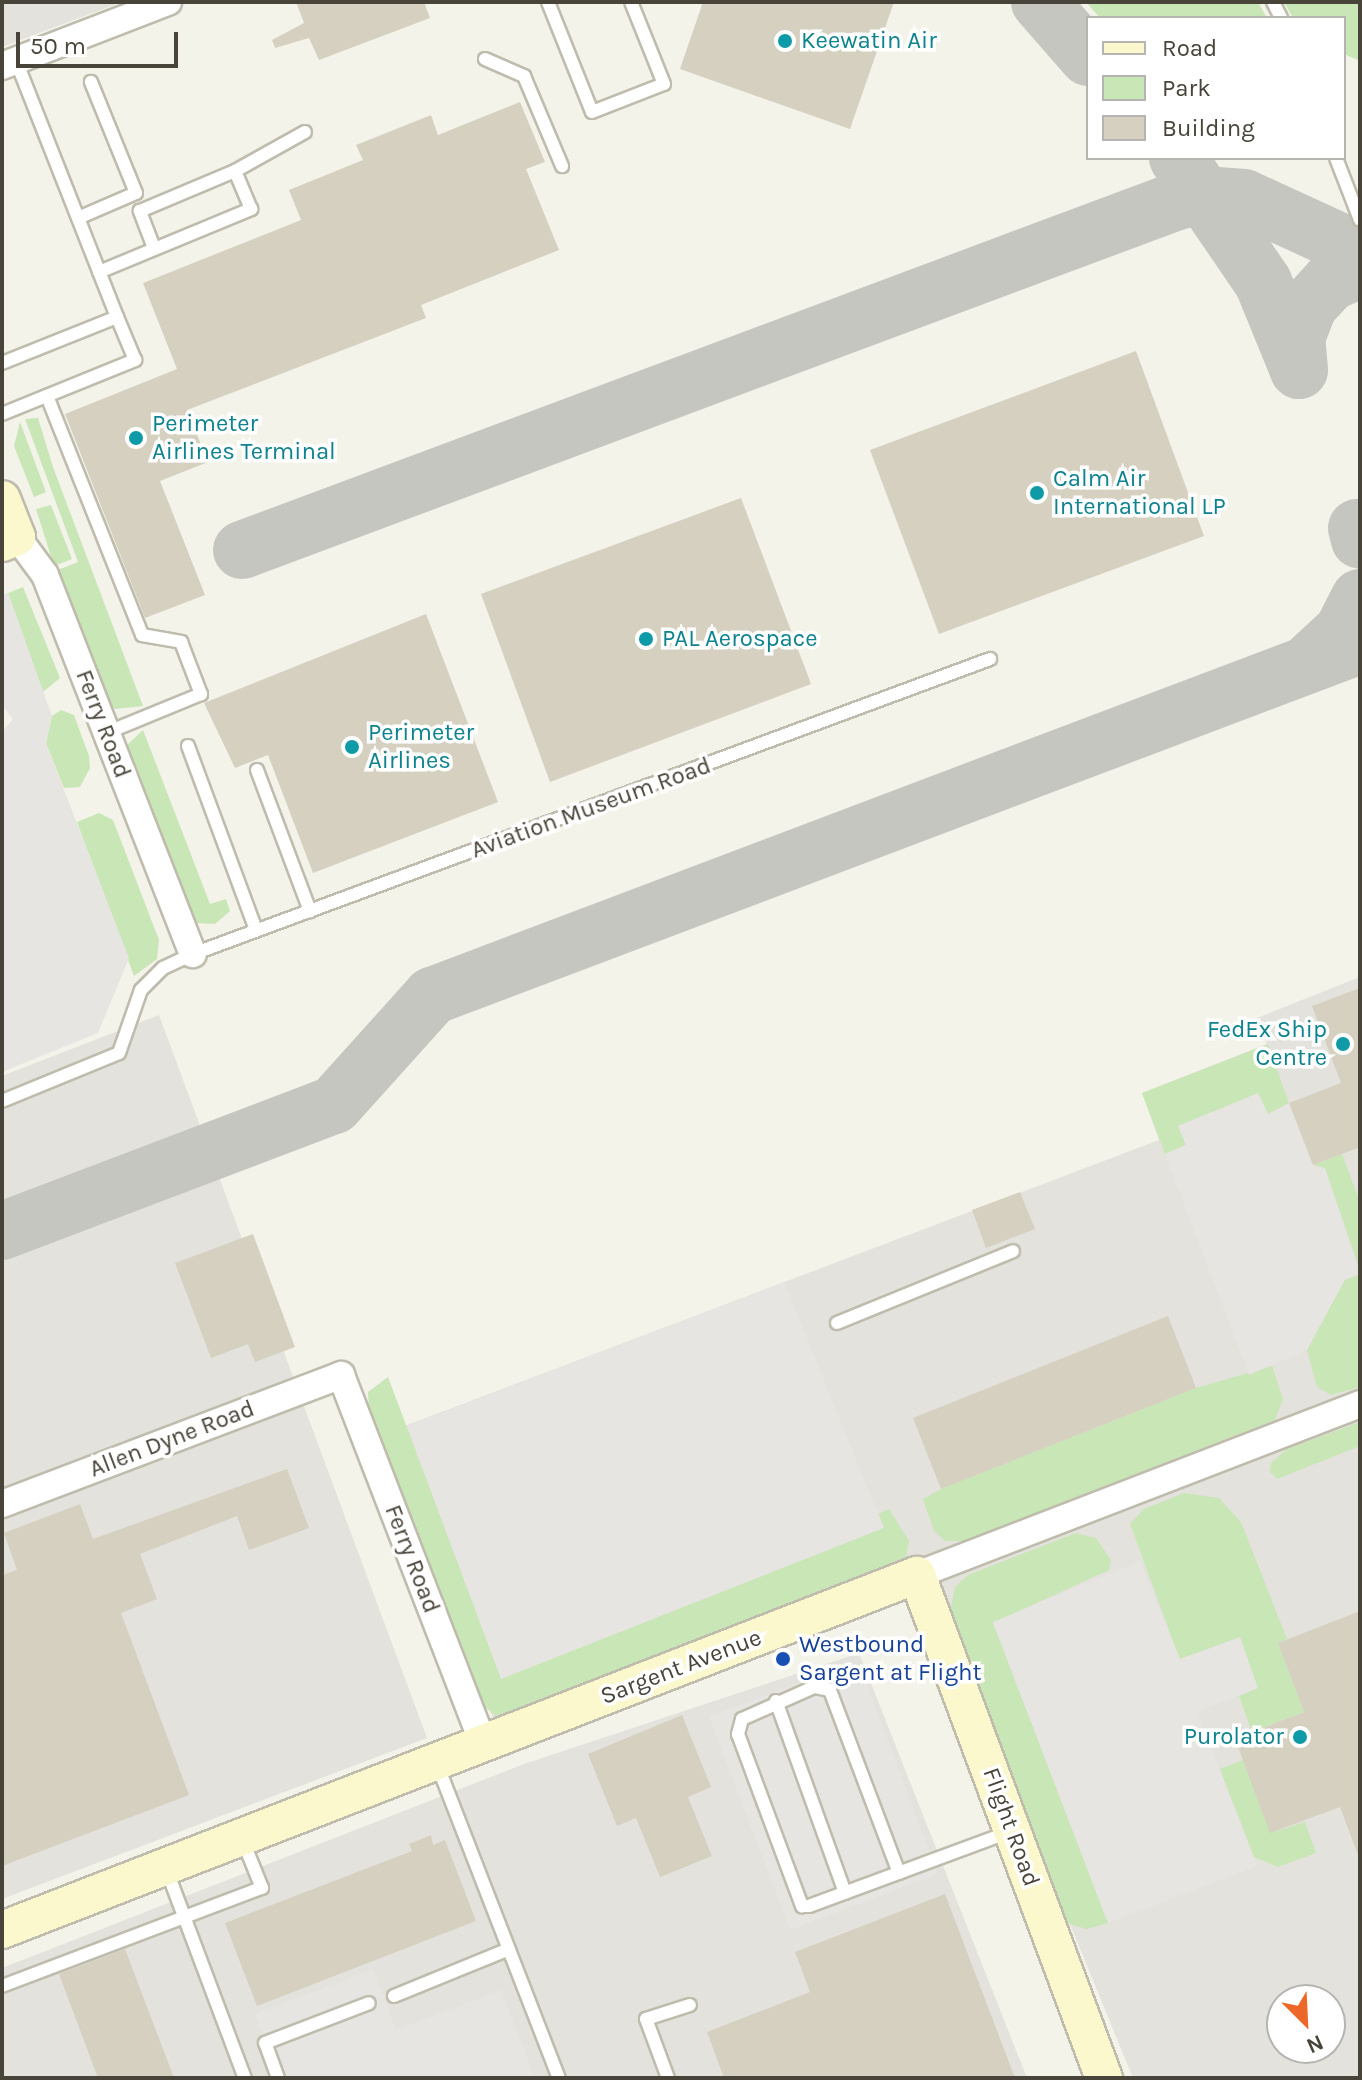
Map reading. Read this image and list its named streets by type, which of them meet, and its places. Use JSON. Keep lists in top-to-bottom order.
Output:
{
  "streets": {
    "street": [
      "Ferry Road",
      "Allen Dyne Road",
      "Sargent Avenue",
      "Flight Road"
    ],
    "lane": ["Aviation Museum Road"]
  },
  "crossings": [
    ["Ferry Road", "Aviation Museum Road"],
    ["Ferry Road", "Allen Dyne Road"],
    ["Ferry Road", "Sargent Avenue"],
    ["Sargent Avenue", "Flight Road"]
  ],
  "places": [
    "Keewatin Air",
    "Perimeter Airlines Terminal",
    "Calm Air International LP",
    "PAL Aerospace",
    "Perimeter Airlines",
    "FedEx Ship Centre",
    "Westbound Sargent at Flight",
    "Purolator"
  ],
  "legend": ["Road", "Park", "Building"],
  "scale_bar": "50 m",
  "north": "bottom right"
}
